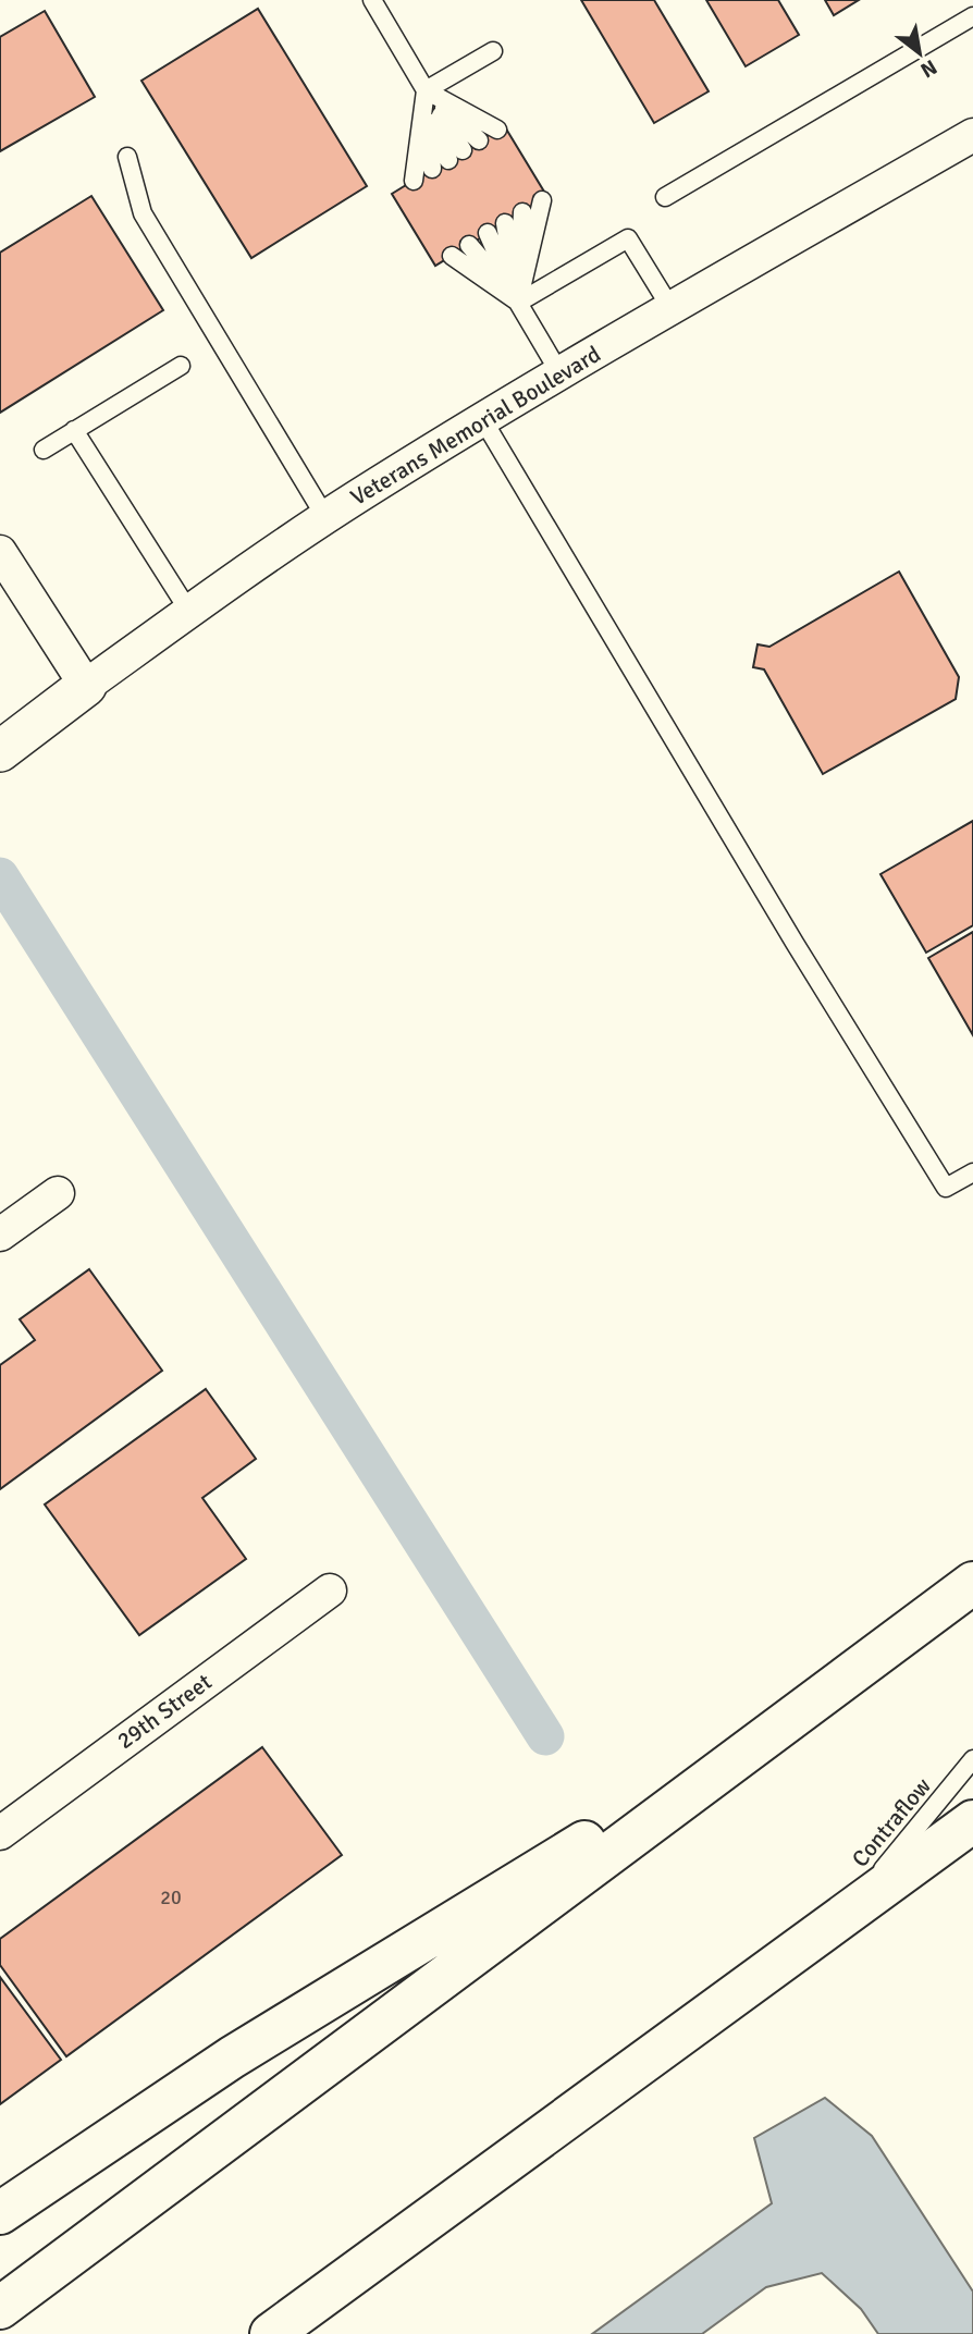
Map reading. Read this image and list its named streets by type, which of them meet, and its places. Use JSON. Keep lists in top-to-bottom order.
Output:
{
  "streets": {
    "street": ["Veterans Memorial Boulevard", "29th Street"],
    "lane": ["Contraflow"]
  },
  "house_numbers": ["20"],
  "north": "bottom right"
}
